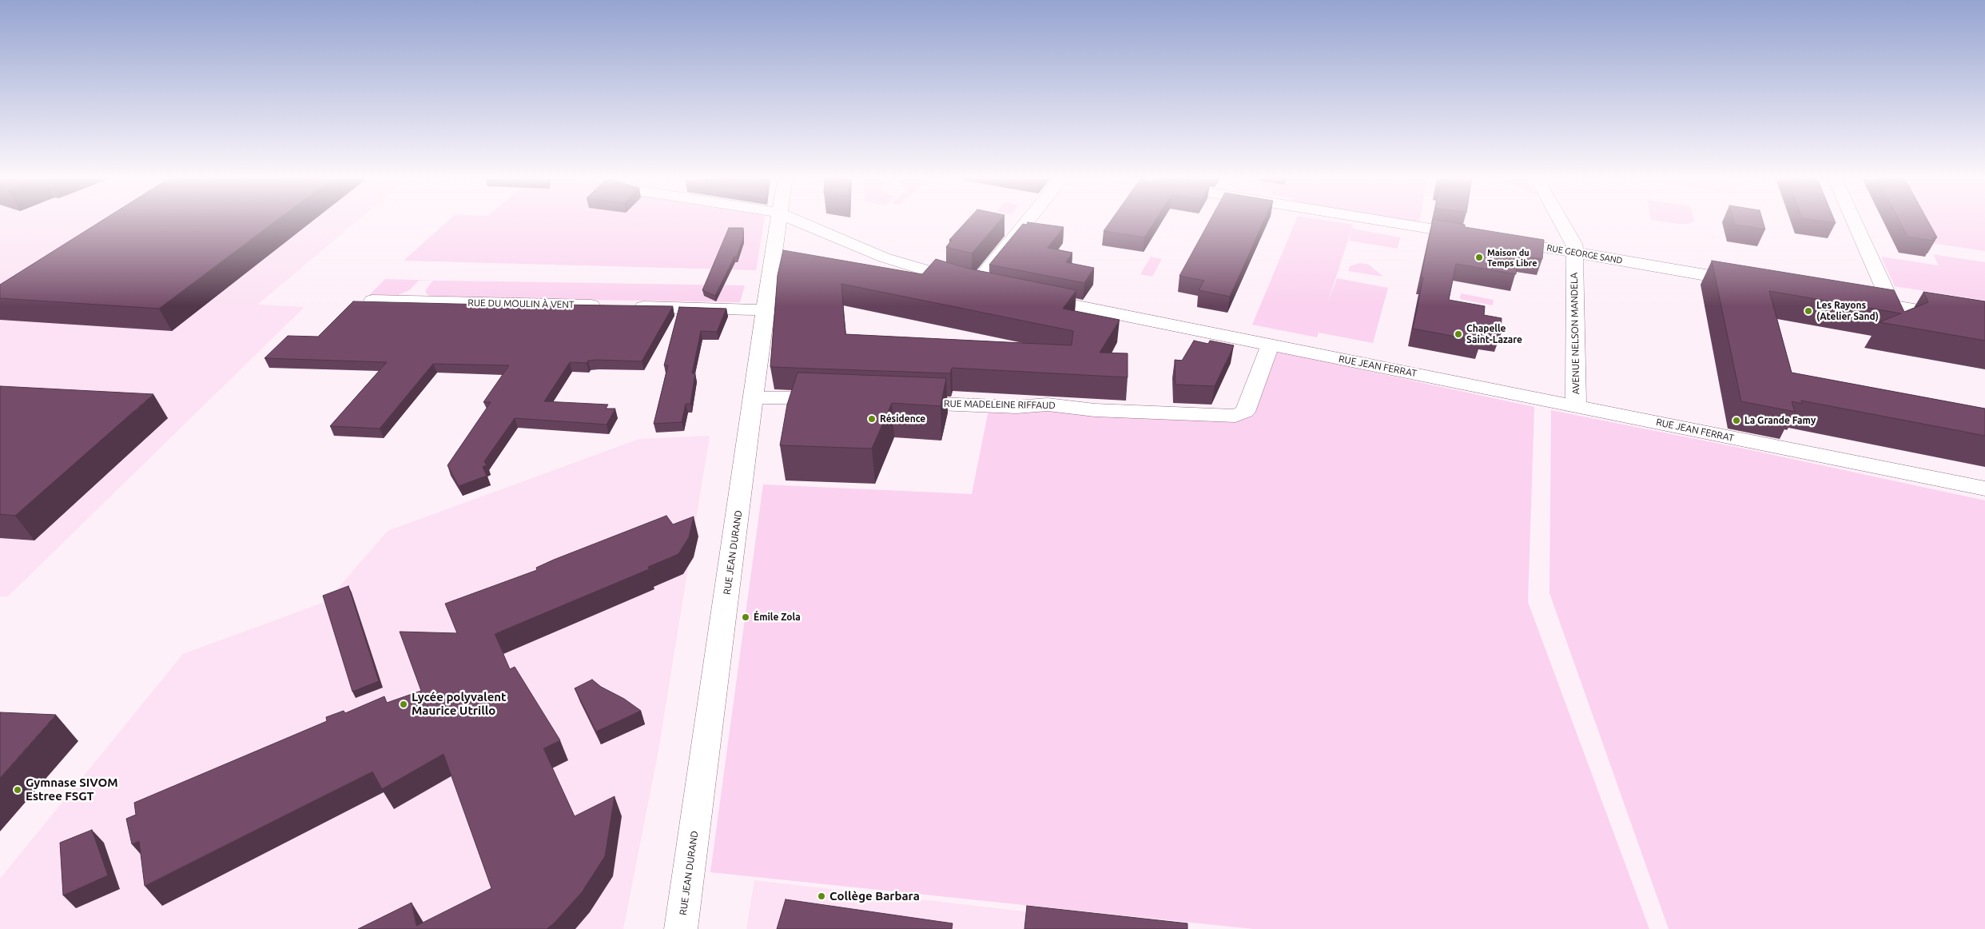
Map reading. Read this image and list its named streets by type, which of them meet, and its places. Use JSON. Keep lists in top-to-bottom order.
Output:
{
  "streets": {
    "street": [
      "RUE GEORGE SAND",
      "RUE DU MOULIN À VENT",
      "AVENUE NELSON MANDELA",
      "RUE JEAN FERRAT",
      "RUE MADELEINE RIFFAUD",
      "RUE JEAN DURAND"
    ]
  },
  "crossings": [
    ["RUE GEORGE SAND", "AVENUE NELSON MANDELA"],
    ["RUE DU MOULIN À VENT", "RUE JEAN DURAND"],
    ["AVENUE NELSON MANDELA", "RUE JEAN FERRAT"],
    ["RUE JEAN FERRAT", "RUE MADELEINE RIFFAUD"]
  ],
  "places": [
    "Maison du Temps Libre",
    "Les Rayons (Atelier Sand)",
    "Chapelle Saint-Lazare",
    "Résidence",
    "La Grande Famy",
    "Émile Zola",
    "Lycée polyvalent Maurice Utrillo",
    "Gymnase SIVOM Estree FSGT",
    "Collège Barbara"
  ]
}
